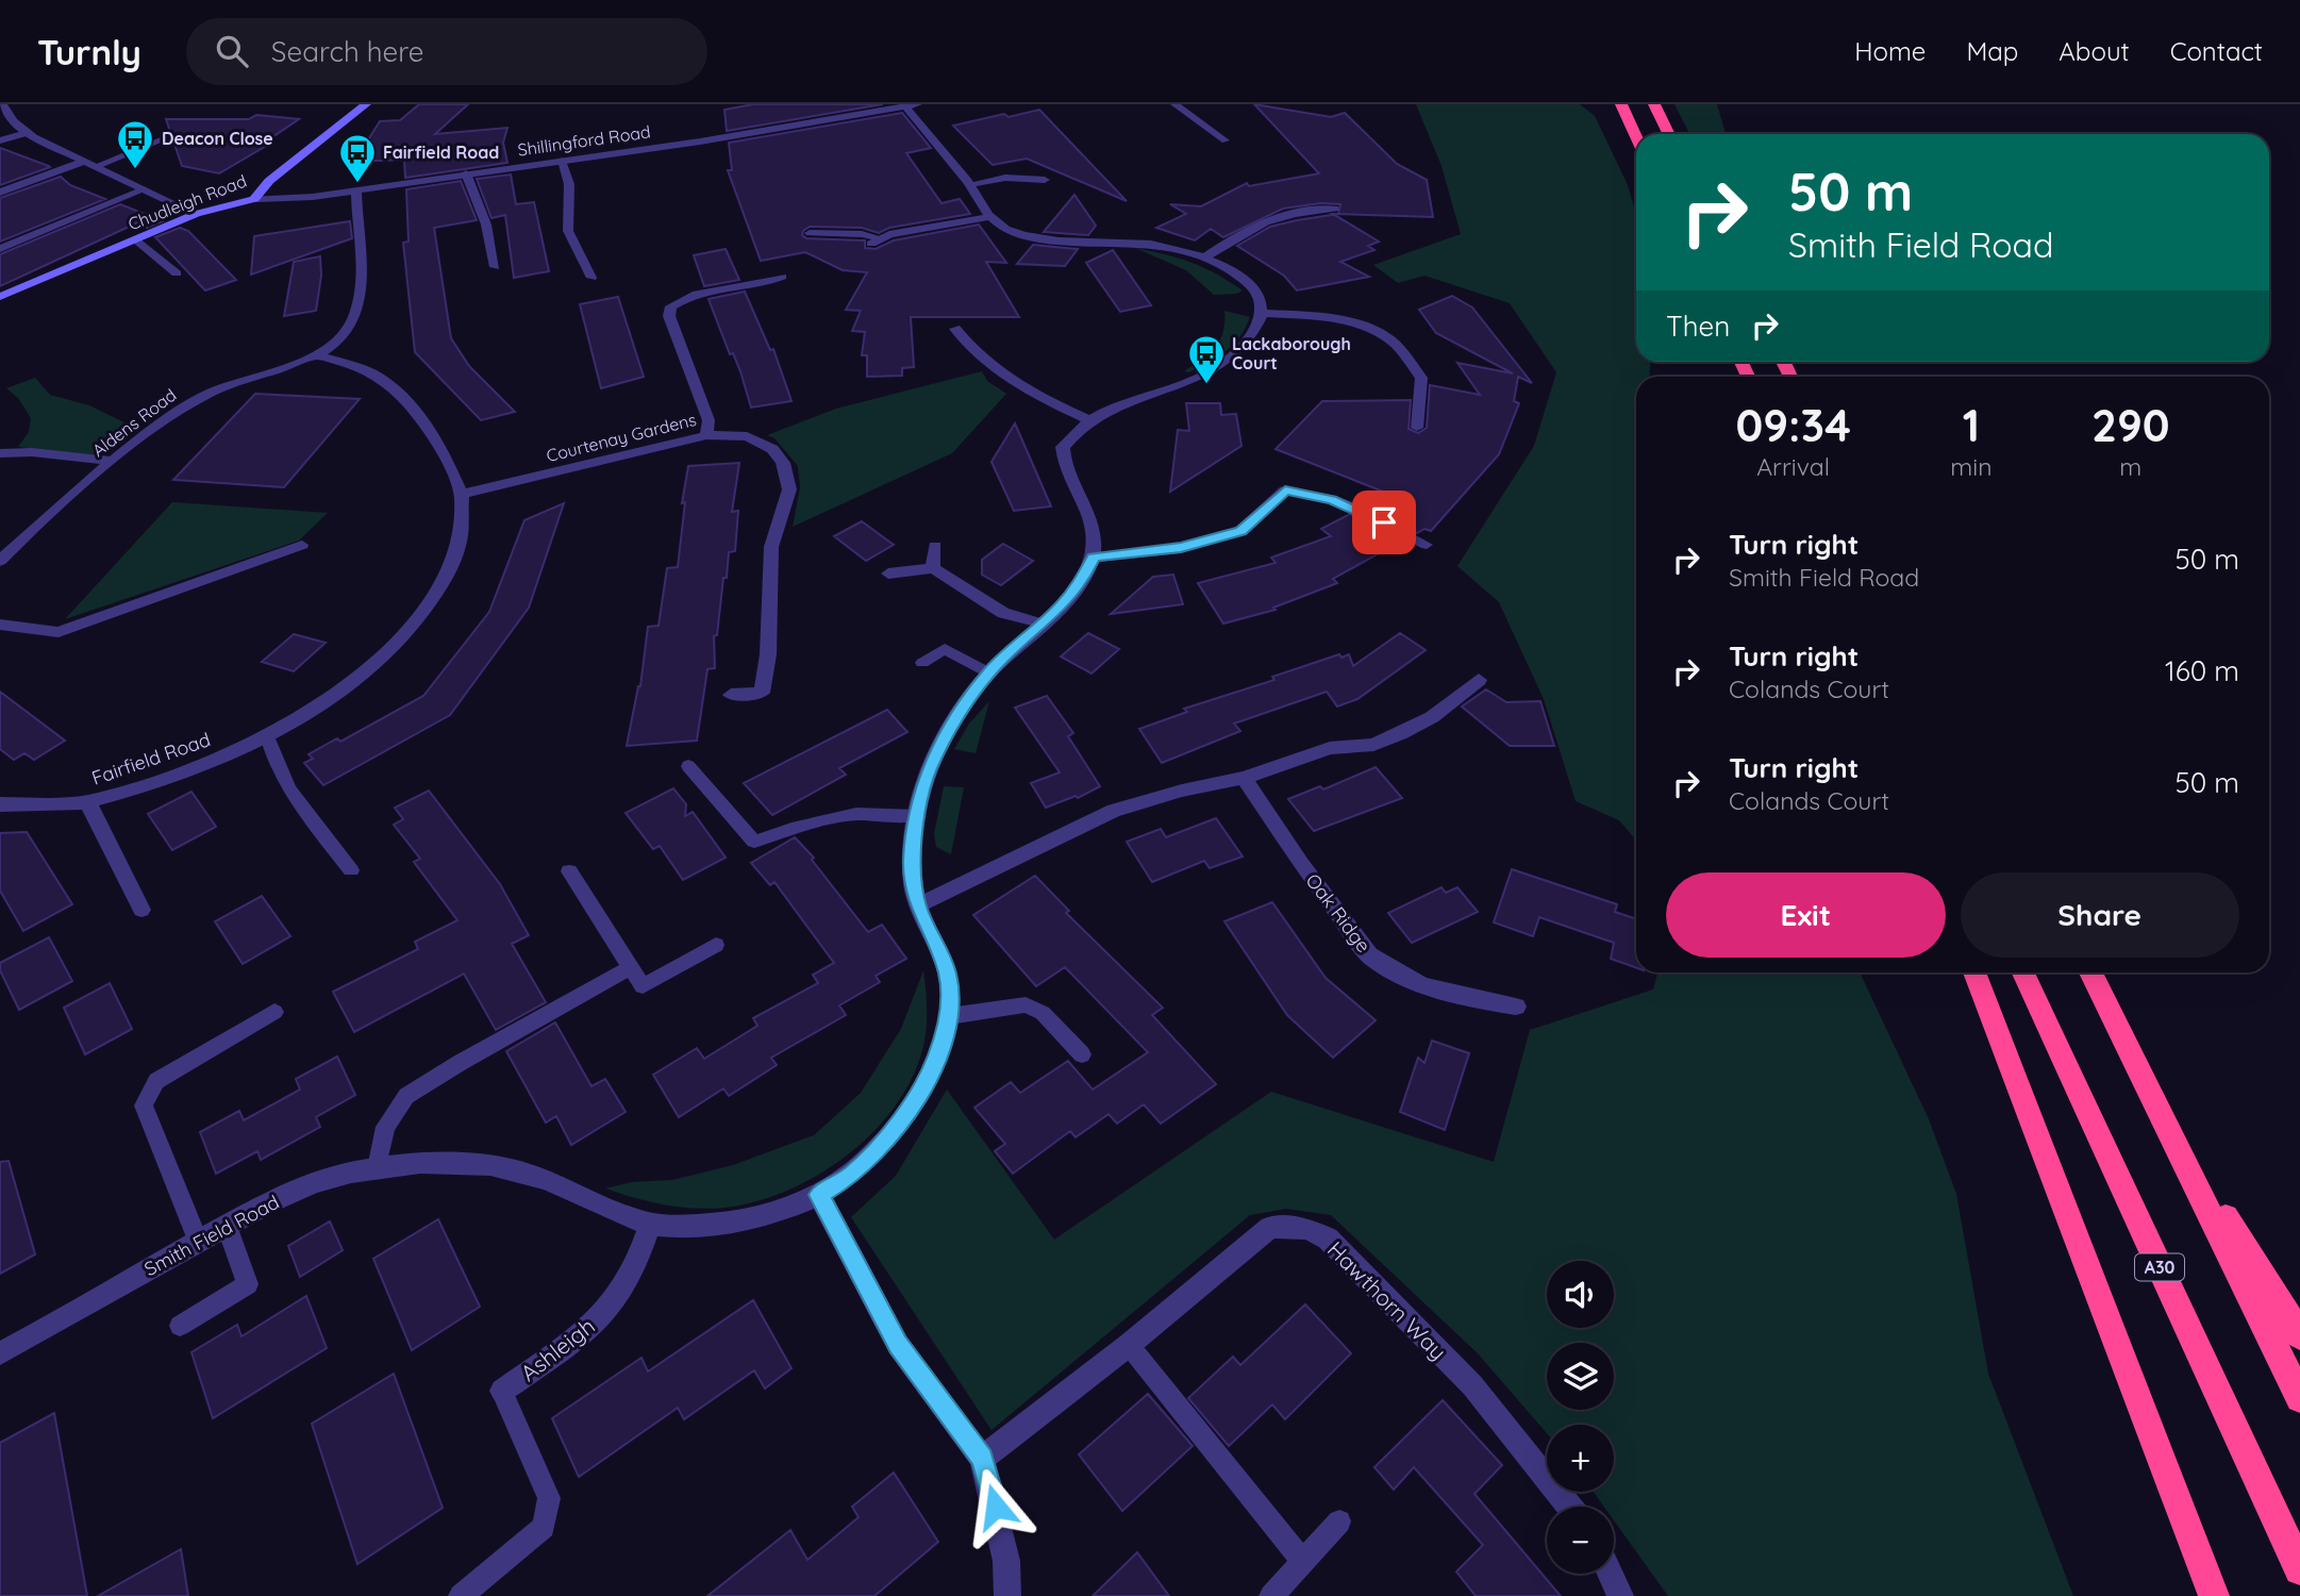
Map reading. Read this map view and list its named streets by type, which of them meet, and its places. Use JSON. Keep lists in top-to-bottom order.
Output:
{
  "streets": {
    "highway": ["A30"],
    "street": [
      "Shillingford Road",
      "Chudleigh Road",
      "Aldens Road",
      "Courtenay Gardens",
      "Fairfield Road",
      "Oak Ridge",
      "Smith Field Road",
      "Hawthorn Way",
      "Ashleigh"
    ]
  },
  "crossings": [
    ["Shillingford Road", "Chudleigh Road"],
    ["Aldens Road", "Fairfield Road"],
    ["Courtenay Gardens", "Fairfield Road"],
    ["Smith Field Road", "Ashleigh"]
  ],
  "places": {
    "bus stop": ["Deacon Close", "Fairfield Road", "Lackaborough Court"]
  },
  "page": {
    "header": "Turnly",
    "search": "Search here",
    "nav": [
      "Home",
      "Map",
      "About",
      "Contact"
    ],
    "turn": ["50 m", "Smith Field Road"],
    "then": "Then",
    "eta": [
      "09:34",
      "Arrival",
      "1",
      "min",
      "290",
      "m"
    ],
    "list": [
      {
        "name": "Turn right",
        "note": "Smith Field Road",
        "value": "50 m"
      },
      {
        "name": "Turn right",
        "note": "Colands Court",
        "value": "160 m"
      },
      {
        "name": "Turn right",
        "note": "Colands Court",
        "value": "50 m"
      }
    ],
    "buttons": ["Exit", "Share"],
    "map_buttons": ["+", "−"]
  }
}
